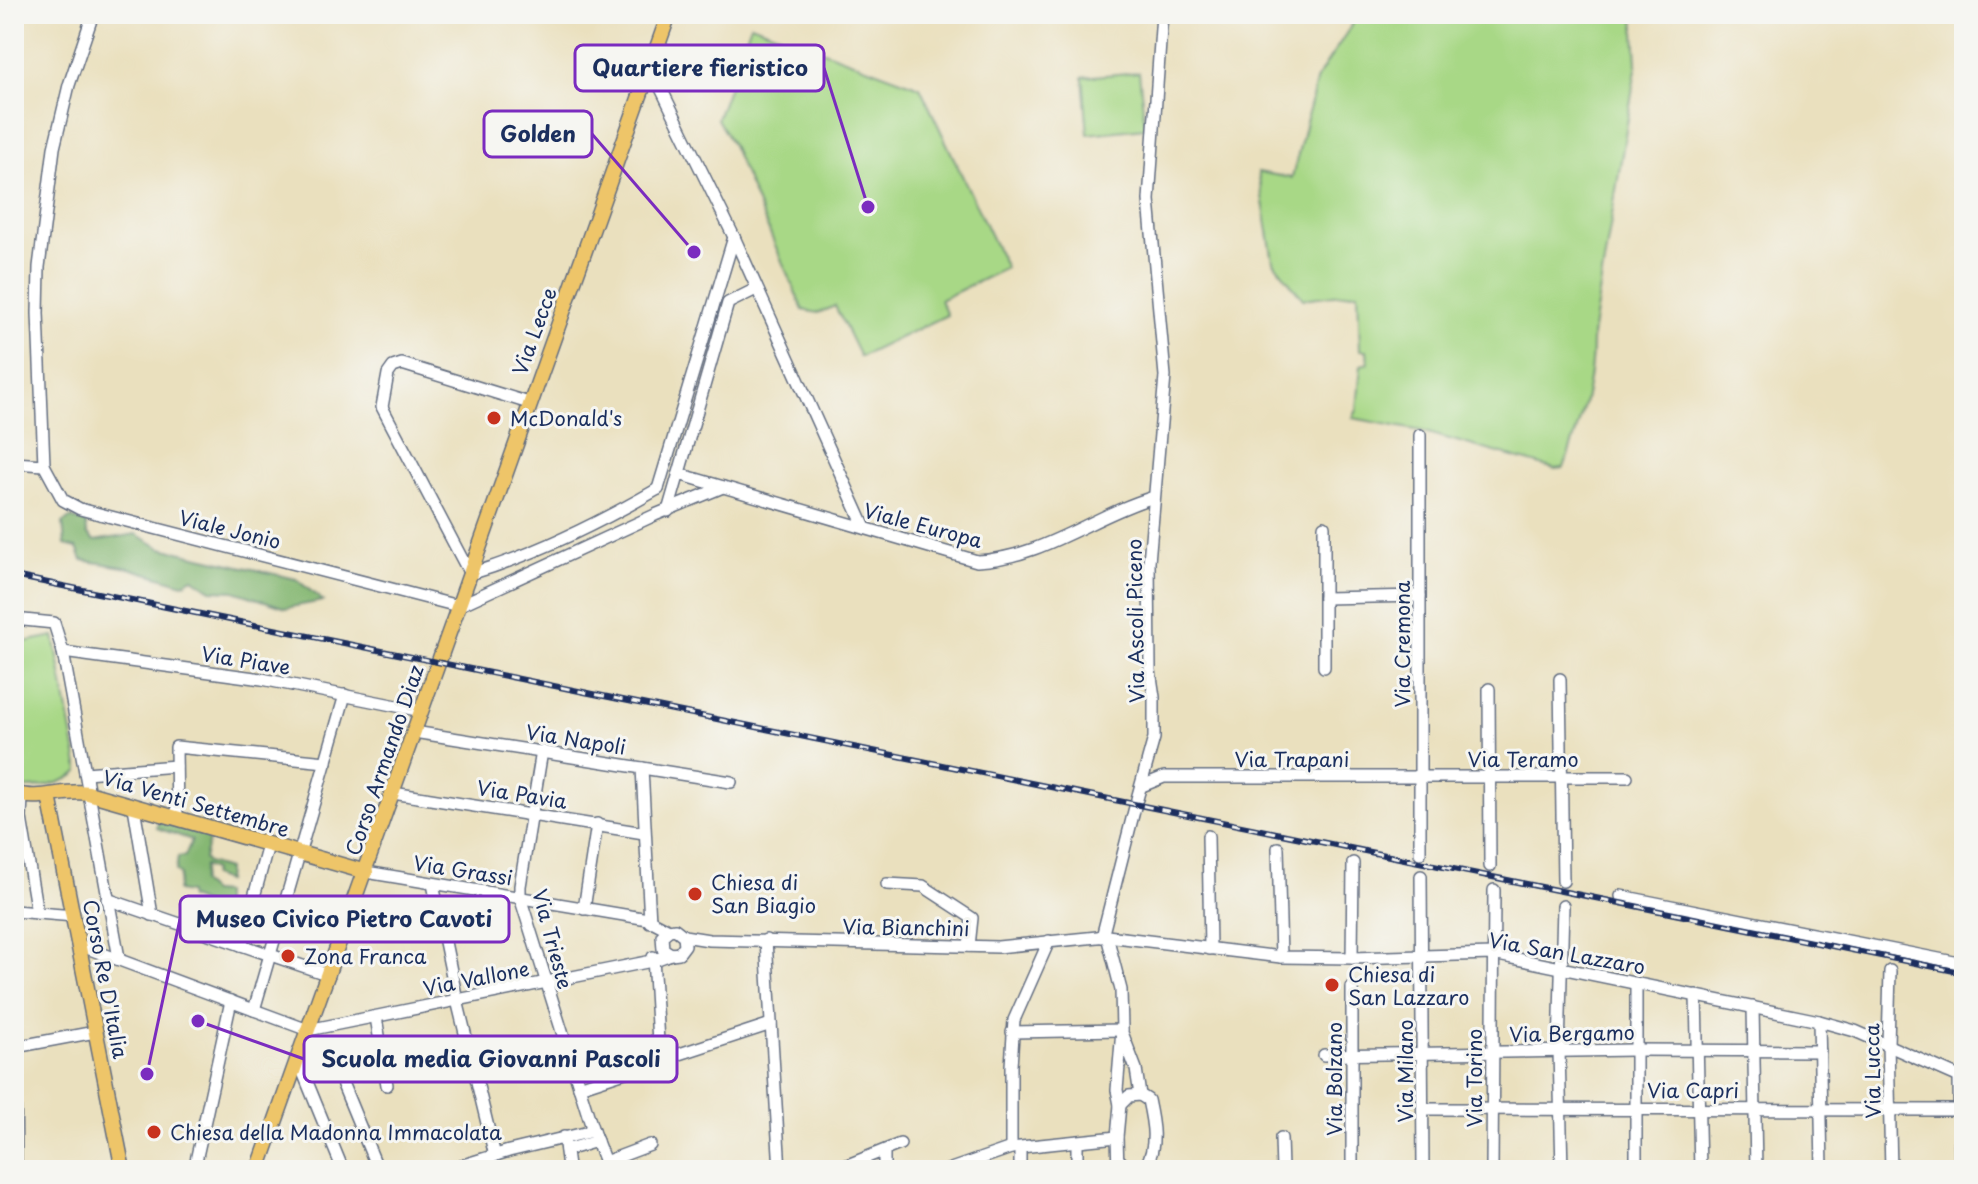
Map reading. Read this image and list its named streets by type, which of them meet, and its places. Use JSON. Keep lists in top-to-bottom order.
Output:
{
  "streets": {
    "main road": [
      "Via Lecce",
      "Corso Armando Diaz",
      "Via Venti Settembre",
      "Corso Re D'Italia"
    ],
    "street": [
      "Viale Europa",
      "Viale Jonio",
      "Via Ascoli Piceno",
      "Via Cremona",
      "Via Piave",
      "Via Napoli",
      "Via Trapani",
      "Via Teramo",
      "Via Pavia",
      "Via Grassi",
      "Via Bianchini",
      "Via Trieste",
      "Via San Lazzaro",
      "Via Vallone",
      "Via Bergamo",
      "Via Milano",
      "Via Lucca",
      "Via Torino",
      "Via Bolzano",
      "Via Capri"
    ]
  },
  "crossings": [
    ["Via Lecce", "Viale Jonio"],
    ["Via Lecce", "Corso Armando Diaz"],
    ["Viale Europa", "Via Ascoli Piceno"],
    ["Via Ascoli Piceno", "Via Trapani"],
    ["Via Ascoli Piceno", "Via Bianchini"],
    ["Via Ascoli Piceno", "Via San Lazzaro"],
    ["Via Cremona", "Via Trapani"],
    ["Via Cremona", "Via Teramo"],
    ["Via Piave", "Corso Armando Diaz"],
    ["Via Napoli", "Corso Armando Diaz"],
    ["Via Napoli", "Via Trieste"],
    ["Via Trapani", "Via Teramo"],
    ["Corso Armando Diaz", "Via Pavia"],
    ["Corso Armando Diaz", "Via Venti Settembre"],
    ["Corso Armando Diaz", "Via Grassi"],
    ["Corso Armando Diaz", "Via Vallone"],
    ["Via Pavia", "Via Trieste"],
    ["Via Venti Settembre", "Via Grassi"],
    ["Via Venti Settembre", "Corso Re D'Italia"],
    ["Via Grassi", "Via Bianchini"],
    ["Via Grassi", "Via Trieste"],
    ["Via Grassi", "Via Vallone"],
    ["Via Bianchini", "Via San Lazzaro"],
    ["Via Bianchini", "Via Vallone"],
    ["Via Trieste", "Via Vallone"],
    ["Via San Lazzaro", "Via Milano"],
    ["Via San Lazzaro", "Via Lucca"],
    ["Via San Lazzaro", "Via Torino"],
    ["Via Bergamo", "Via Milano"],
    ["Via Bergamo", "Via Torino"],
    ["Via Bergamo", "Via Bolzano"],
    ["Via Milano", "Via Capri"],
    ["Via Lucca", "Via Capri"],
    ["Via Torino", "Via Capri"]
  ],
  "places": [
    "Quartiere fieristico",
    "Golden",
    "McDonald's",
    "Chiesa di San Biagio",
    "Zona Franca",
    "Chiesa di San Lazzaro",
    "Scuola media Giovanni Pascoli",
    "Museo Civico Pietro Cavoti",
    "Chiesa della Madonna Immacolata"
  ]
}
